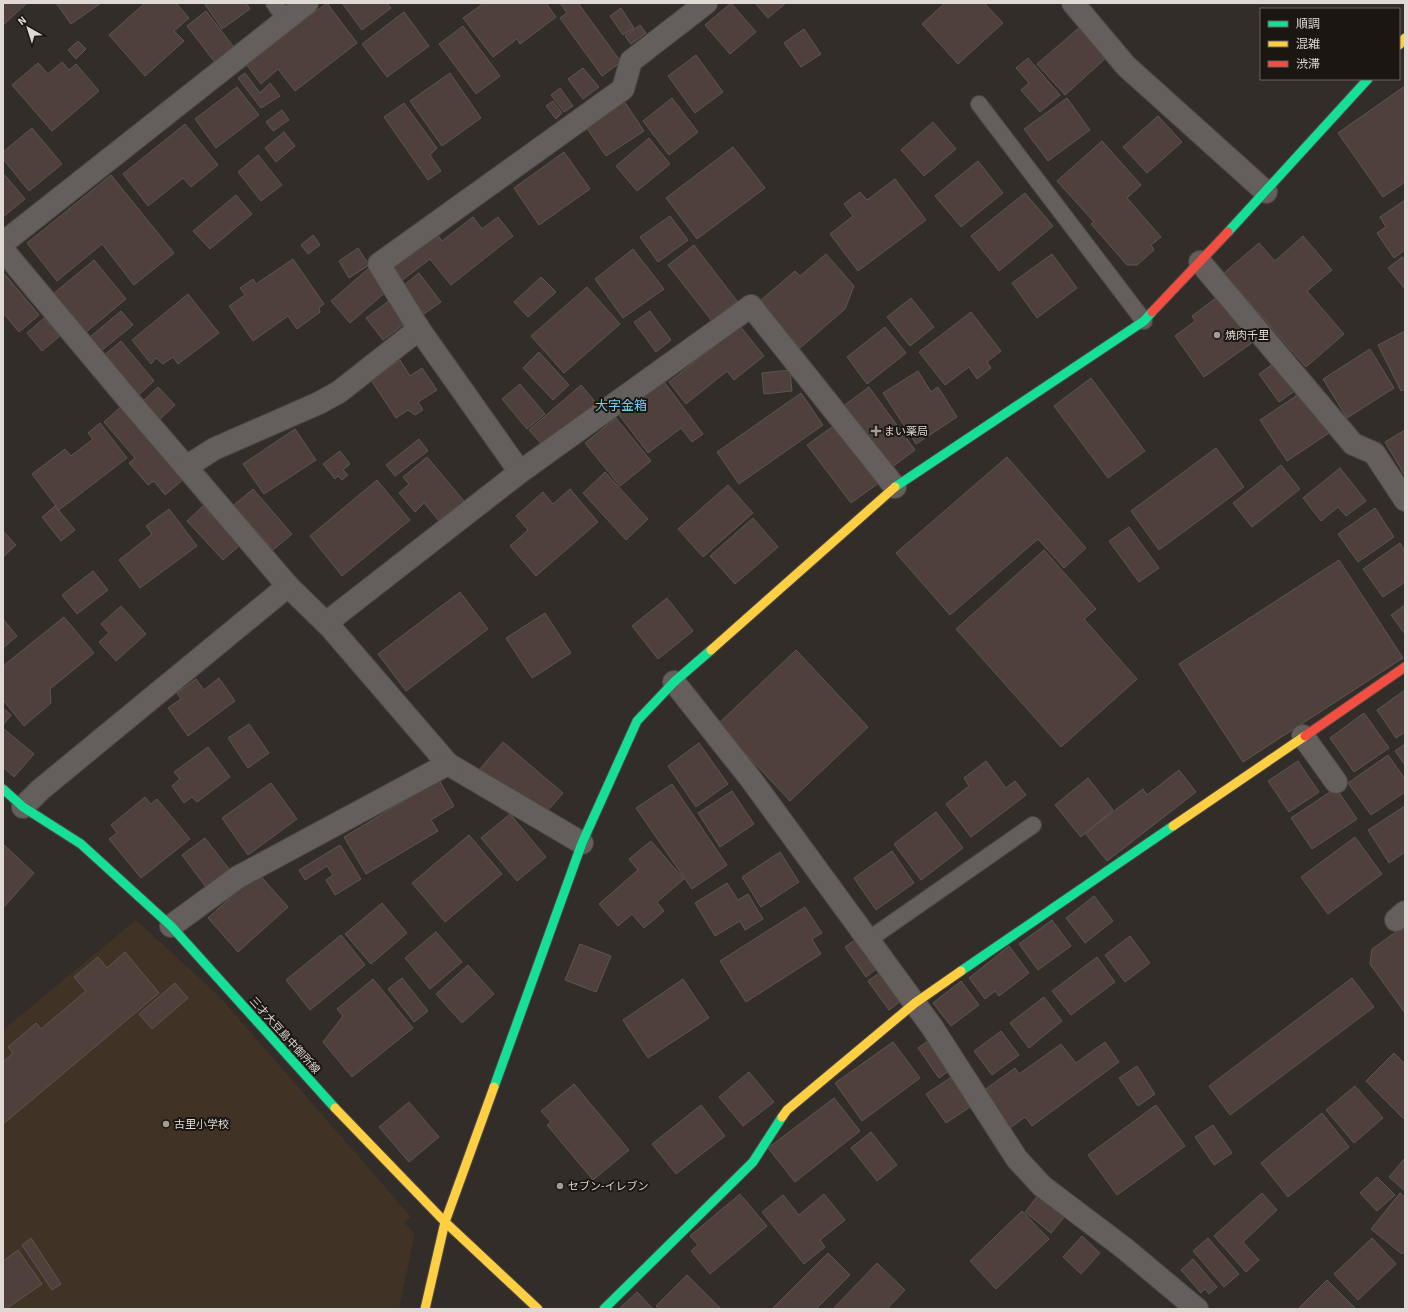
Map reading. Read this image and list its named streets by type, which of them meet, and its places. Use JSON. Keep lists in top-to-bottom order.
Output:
{
  "streets": {
    "street": ["三才大豆島中御所線"]
  },
  "districts": ["大字金箱"],
  "places": {
    "other": ["焼肉千里", "古里小学校", "セブン-イレブン"],
    "health": ["まい薬局"]
  },
  "legend": ["順調", "混雑", "渋滞"],
  "north": "top left"
}
